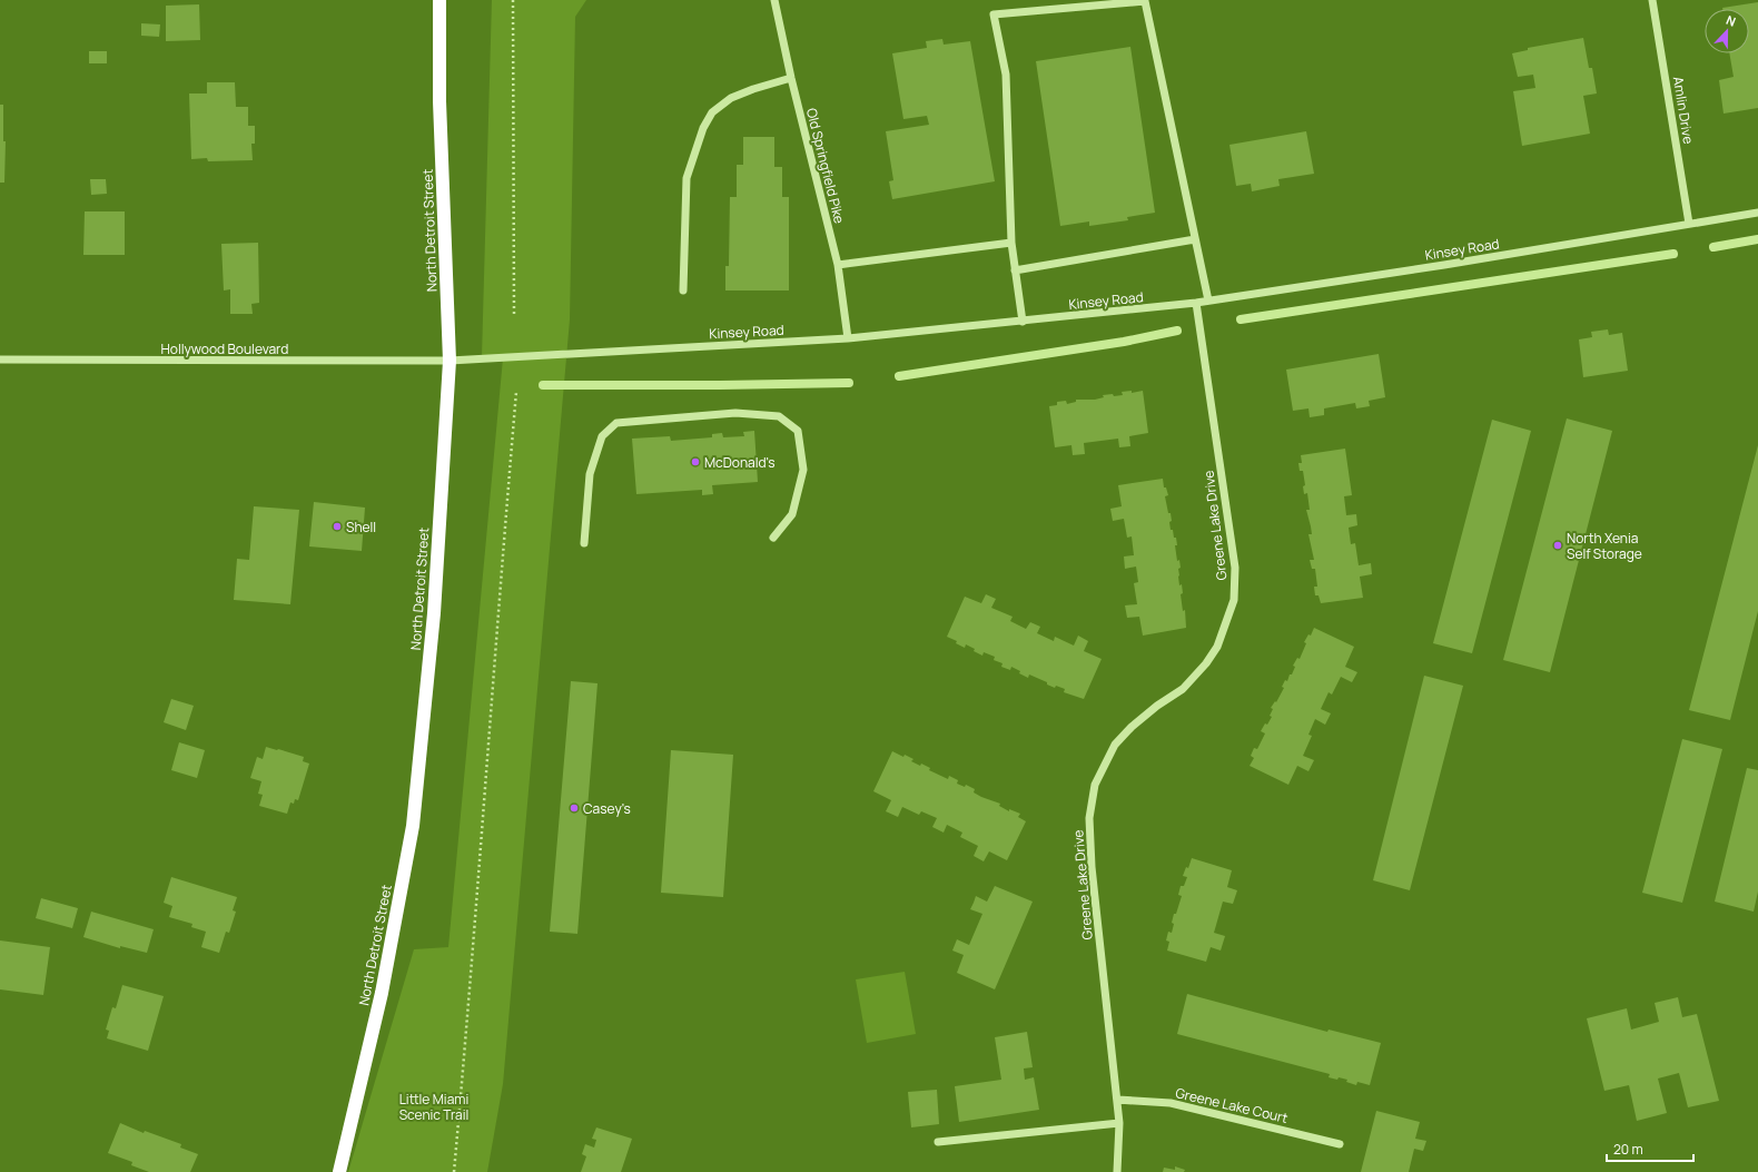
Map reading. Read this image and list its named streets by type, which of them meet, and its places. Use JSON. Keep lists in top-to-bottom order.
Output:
{
  "streets": {
    "highway": ["North Detroit Street"],
    "street": [
      "Amlin Drive",
      "Old Springfield Pike",
      "Kinsey Road",
      "Hollywood Boulevard",
      "Greene Lake Drive",
      "Greene Lake Court"
    ]
  },
  "crossings": [
    ["Amlin Drive", "Kinsey Road"],
    ["Old Springfield Pike", "Kinsey Road"],
    ["North Detroit Street", "Kinsey Road"],
    ["North Detroit Street", "Hollywood Boulevard"],
    ["Kinsey Road", "Hollywood Boulevard"],
    ["Kinsey Road", "Greene Lake Drive"],
    ["Greene Lake Drive", "Greene Lake Court"]
  ],
  "parks": ["Little Miami Scenic Trail"],
  "places": [
    "McDonald's",
    "Shell",
    "North Xenia Self Storage",
    "Casey's"
  ],
  "scale_bar": "20 m",
  "north": "top"
}
